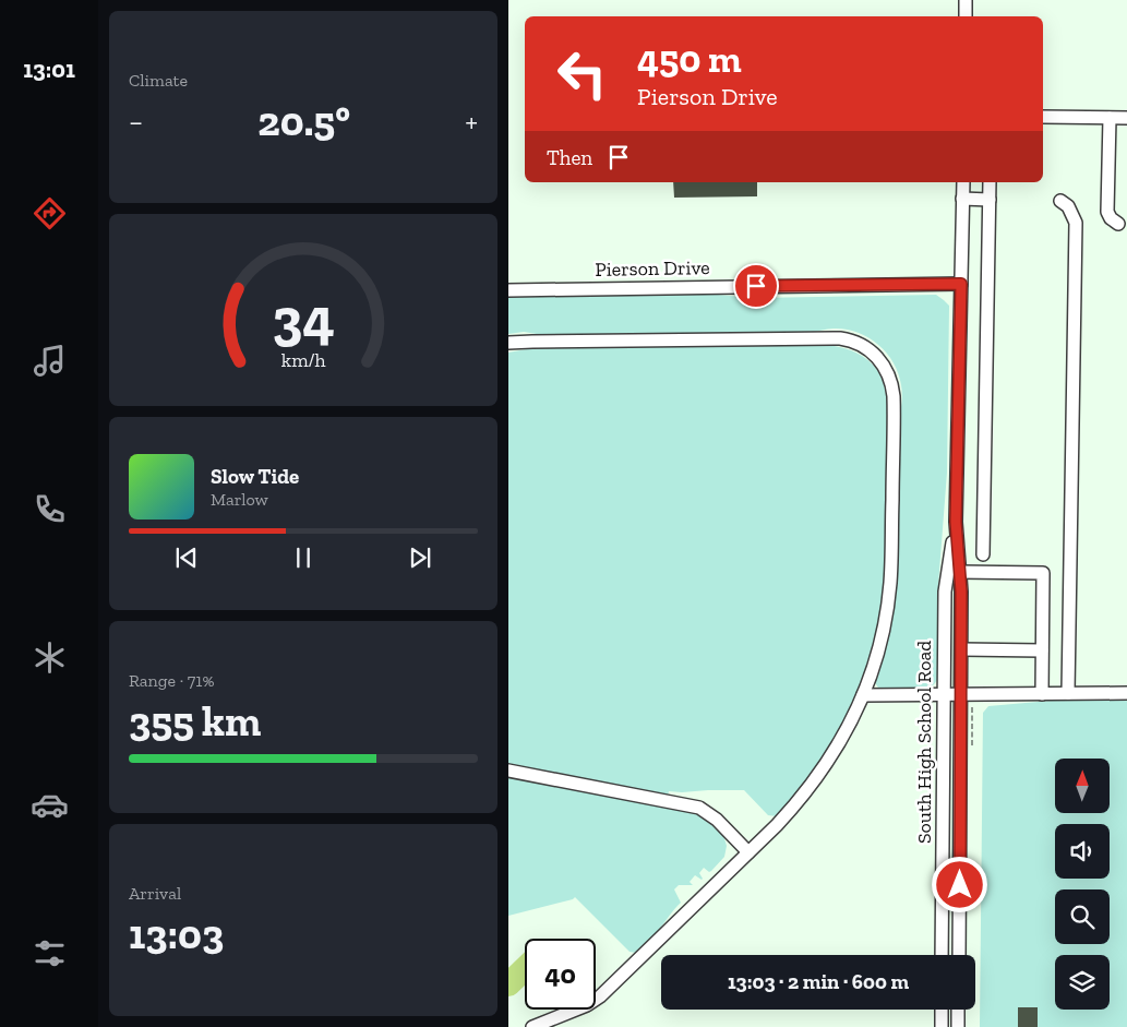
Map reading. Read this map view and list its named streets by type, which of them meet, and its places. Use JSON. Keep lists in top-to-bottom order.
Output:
{
  "streets": {
    "street": ["Pierson Drive", "South High School Road"]
  },
  "crossings": [
    ["Pierson Drive", "South High School Road"]
  ],
  "north": "top",
  "page": {
    "tabs": "13:01",
    "tile": [
      "Climate",
      ["Range · 71%", "355 km"],
      ["Arrival", "13:03"]
    ],
    "turn": ["450 m", "Pierson Drive"],
    "heat": ["−", "20.5°", "+"],
    "then": "Then",
    "song": ["Slow Tide", "Marlow"],
    "limit": "40",
    "trip": "13:03 · 2 min · 600 m",
    "gauge": ["34", "km/h"]
  }
}
